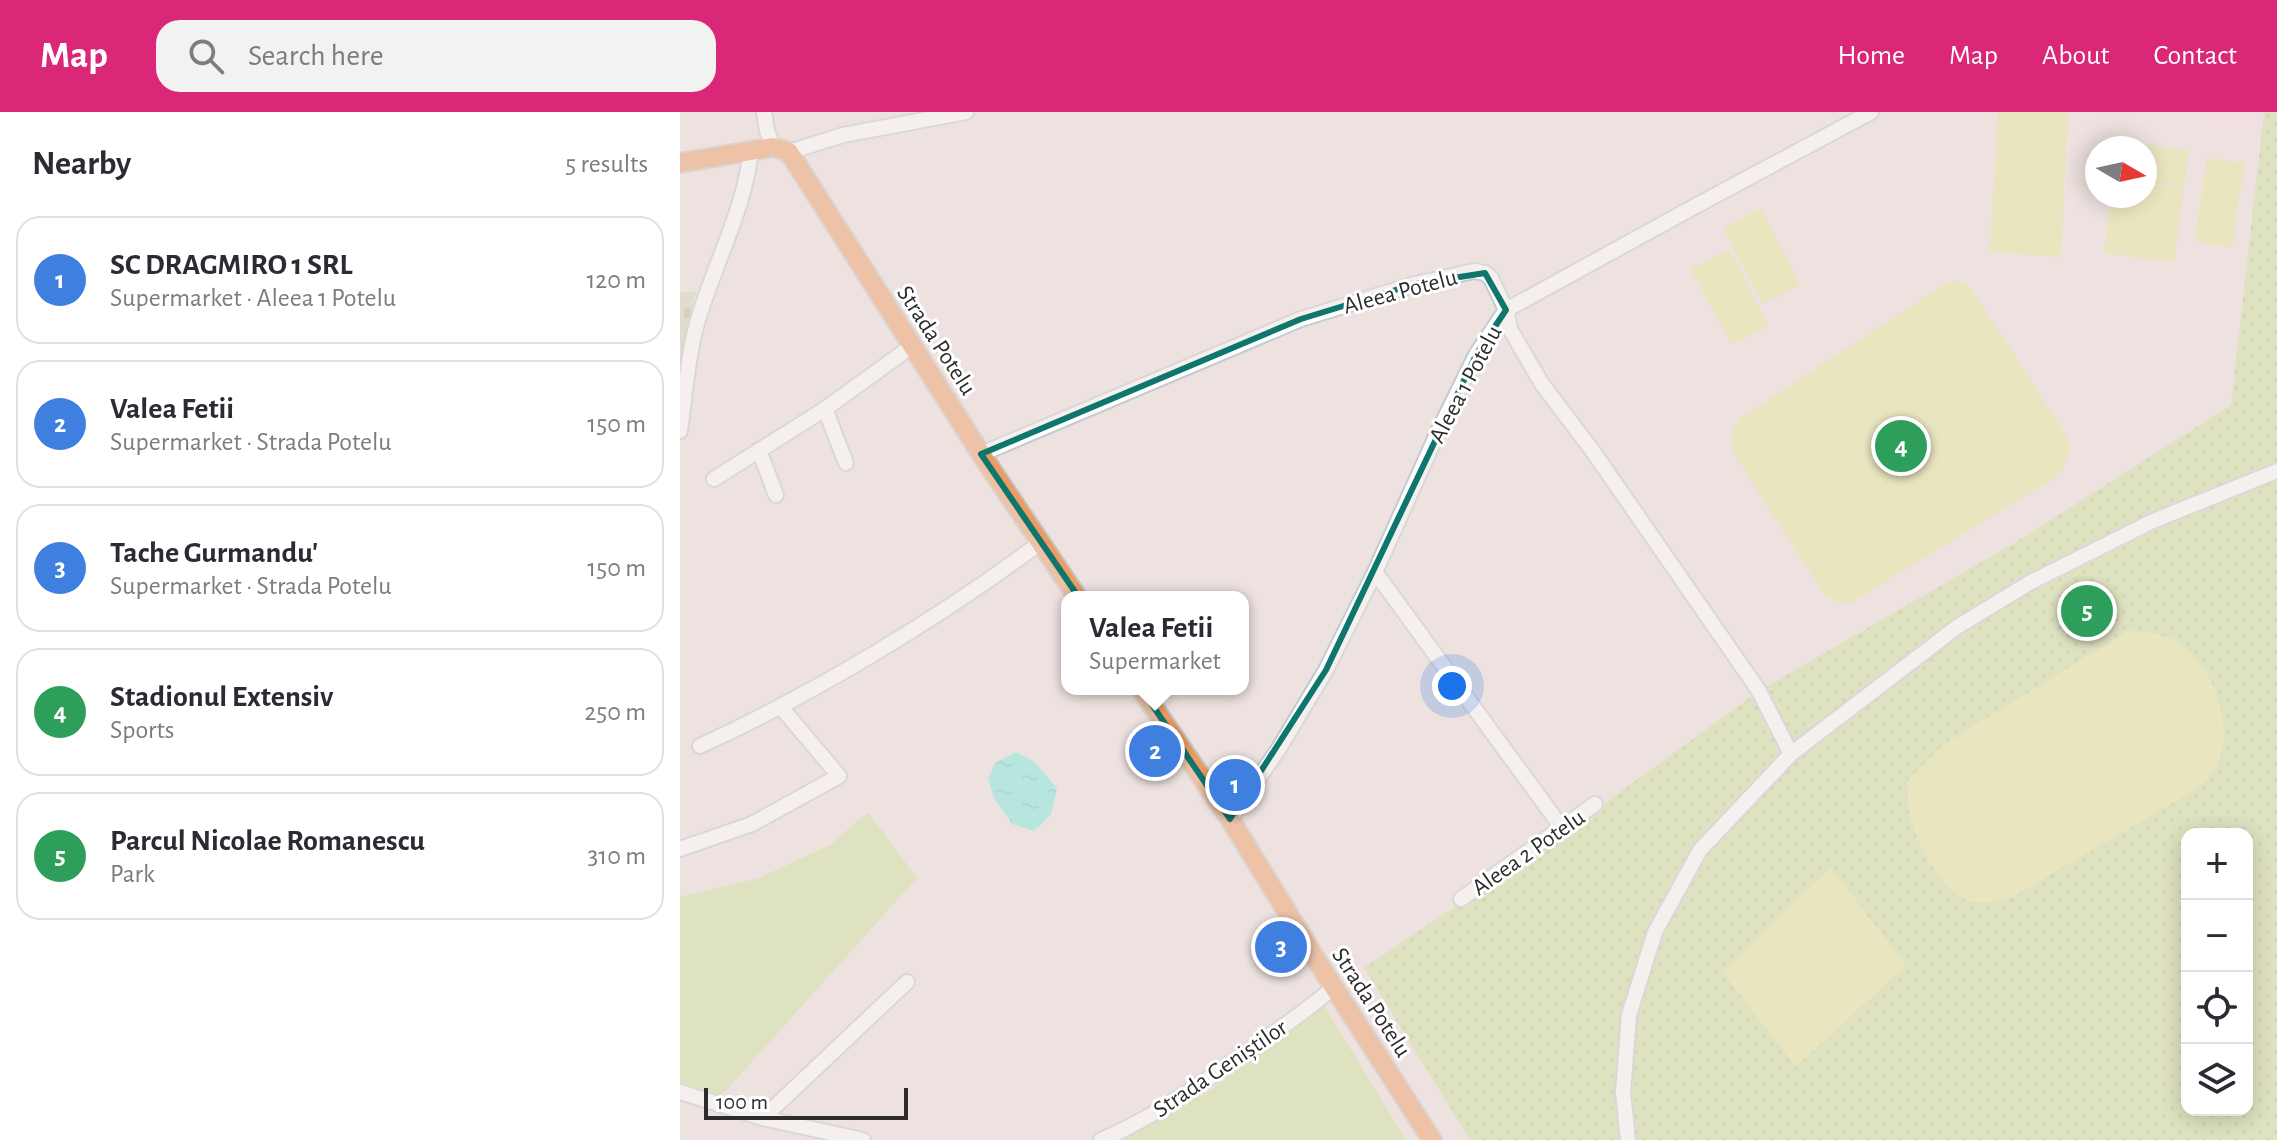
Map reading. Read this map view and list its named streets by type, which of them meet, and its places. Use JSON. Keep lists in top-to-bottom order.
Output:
{
  "streets": {
    "main road": ["Strada Potelu"],
    "street": [
      "Aleea Potelu",
      "Aleea 1 Potelu",
      "Aleea 2 Potelu",
      "Strada Geniștilor"
    ]
  },
  "crossings": [
    ["Aleea Potelu", "Strada Potelu"],
    ["Aleea Potelu", "Aleea 1 Potelu"],
    ["Strada Potelu", "Aleea 1 Potelu"],
    ["Strada Potelu", "Strada Geniștilor"]
  ],
  "scale_bar": "100 m",
  "north": "right",
  "page": {
    "header": "Map",
    "search": "Search here",
    "nav": [
      "Home",
      "Map",
      "About",
      "Contact"
    ],
    "heading": ["Nearby", "5 results"],
    "list": [
      {
        "mark": "1",
        "name": "SC DRAGMIRO 1 SRL",
        "note": "Supermarket · Aleea 1 Potelu",
        "value": "120 m"
      },
      {
        "mark": "2",
        "name": "Valea Fetii",
        "note": "Supermarket · Strada Potelu",
        "value": "150 m"
      },
      {
        "mark": "3",
        "name": "Tache Gurmandu'",
        "note": "Supermarket · Strada Potelu",
        "value": "150 m"
      },
      {
        "mark": "4",
        "name": "Stadionul Extensiv",
        "note": "Sports",
        "value": "250 m"
      },
      {
        "mark": "5",
        "name": "Parcul Nicolae Romanescu",
        "note": "Park",
        "value": "310 m"
      }
    ],
    "pins": [
      "4",
      "5",
      "2",
      "1",
      "3"
    ],
    "popup": ["Valea Fetii", "Supermarket"],
    "map_buttons": ["+", "−"],
    "scale": "100 m"
  }
}
